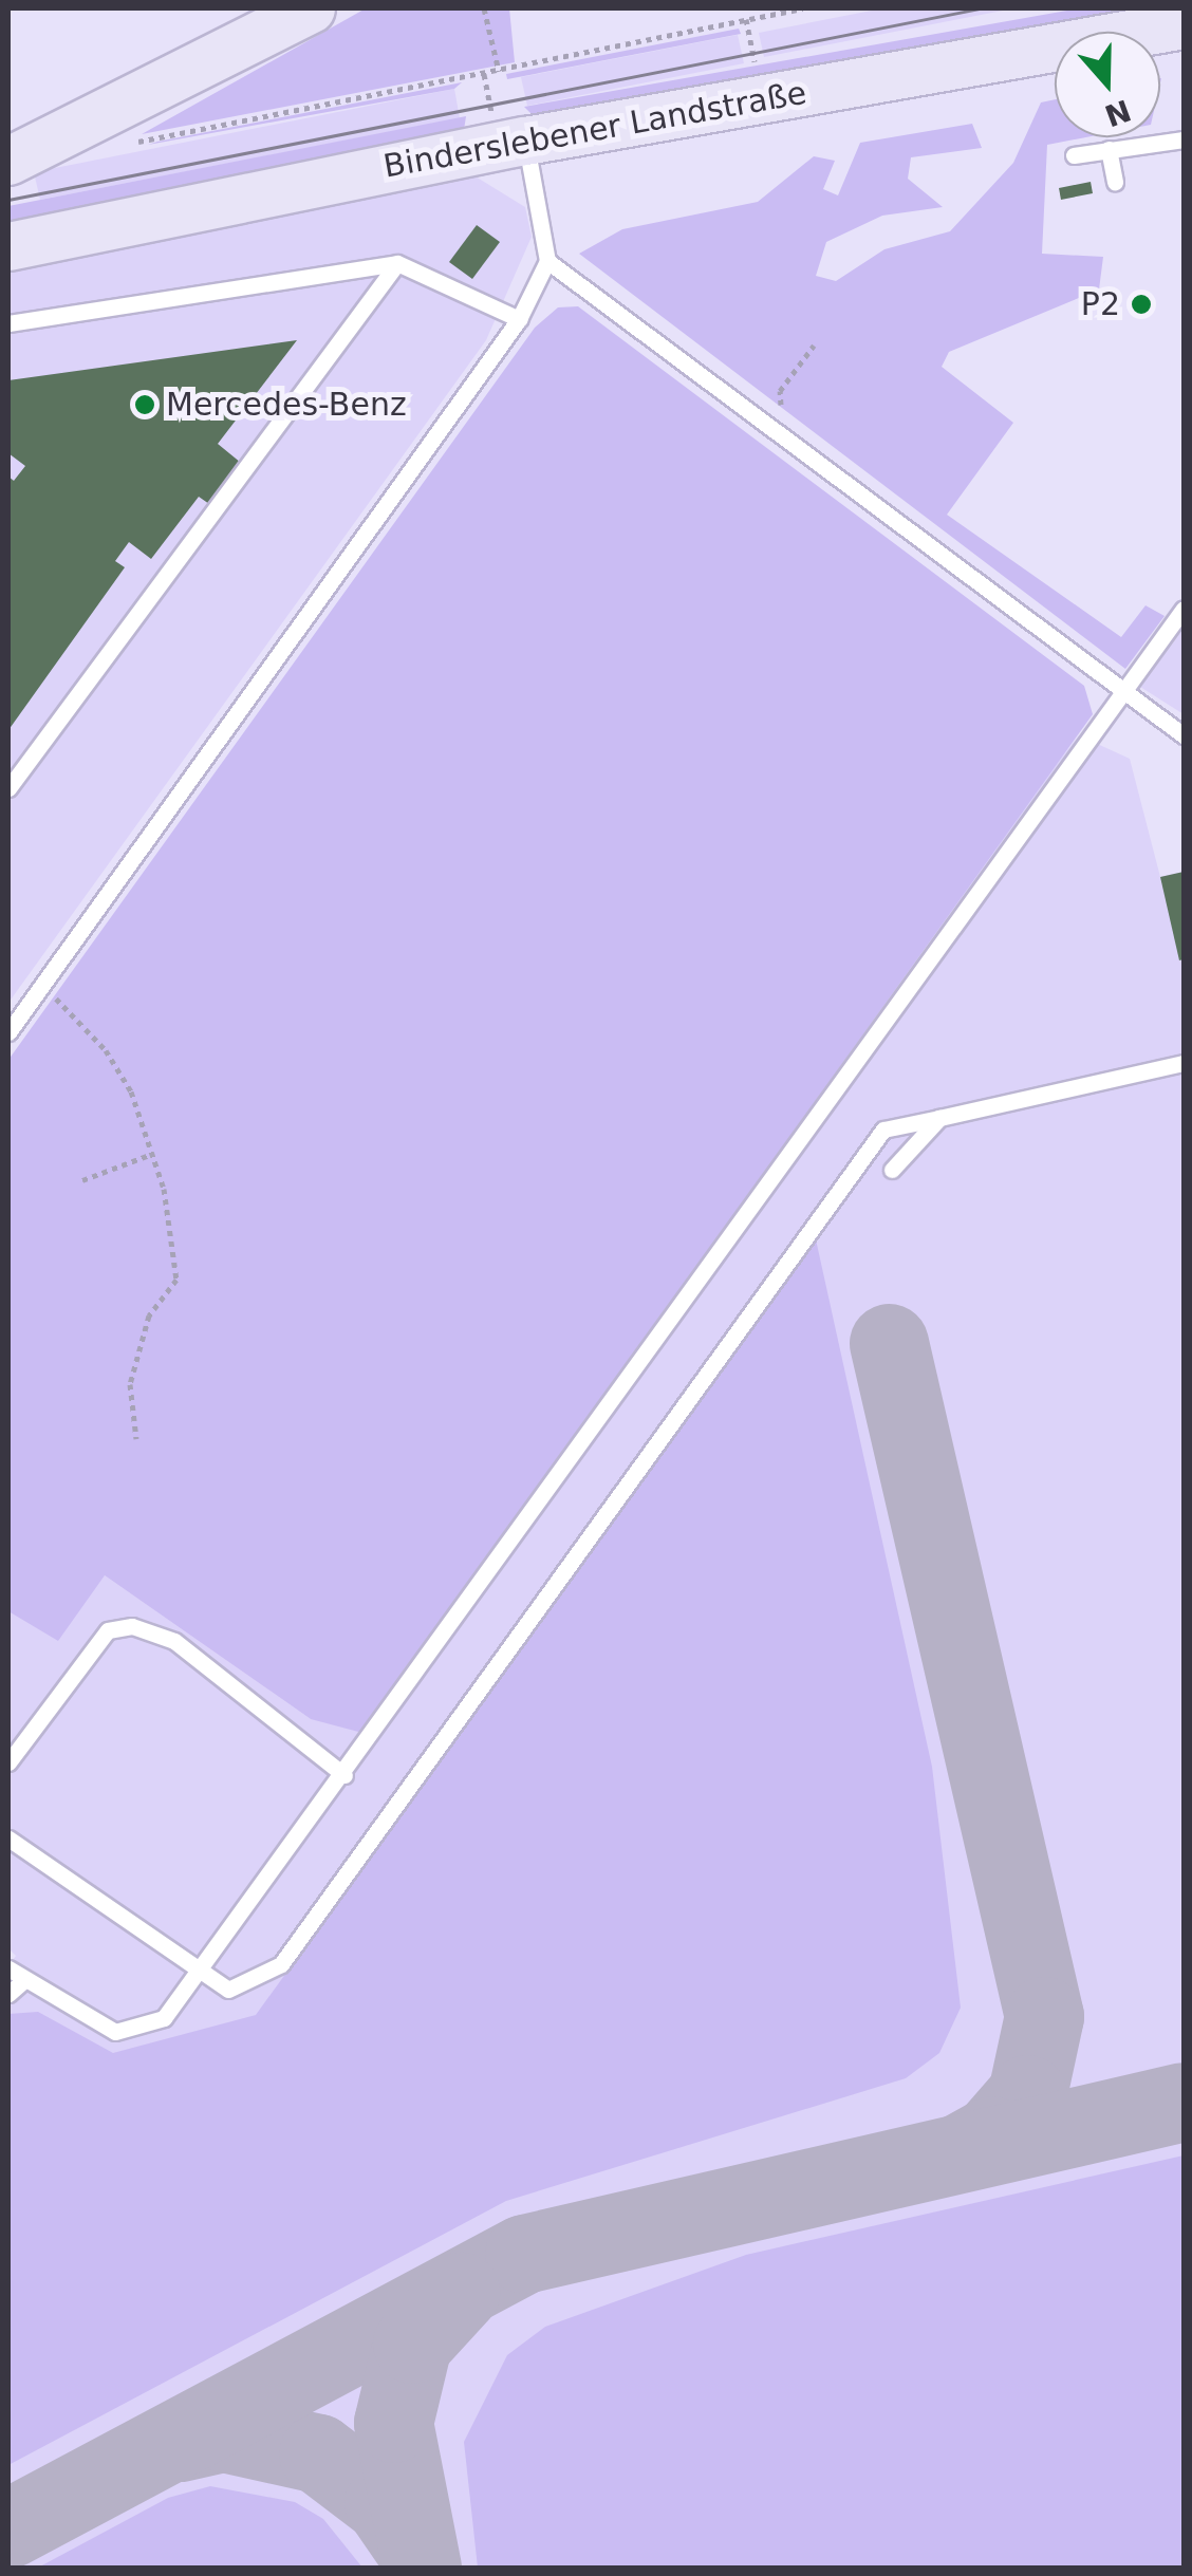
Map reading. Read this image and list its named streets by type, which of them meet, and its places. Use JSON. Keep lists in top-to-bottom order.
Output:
{
  "streets": {
    "street": ["Binderslebener Landstraße"]
  },
  "places": ["P2", "Mercedes-Benz"],
  "north": "bottom"
}
